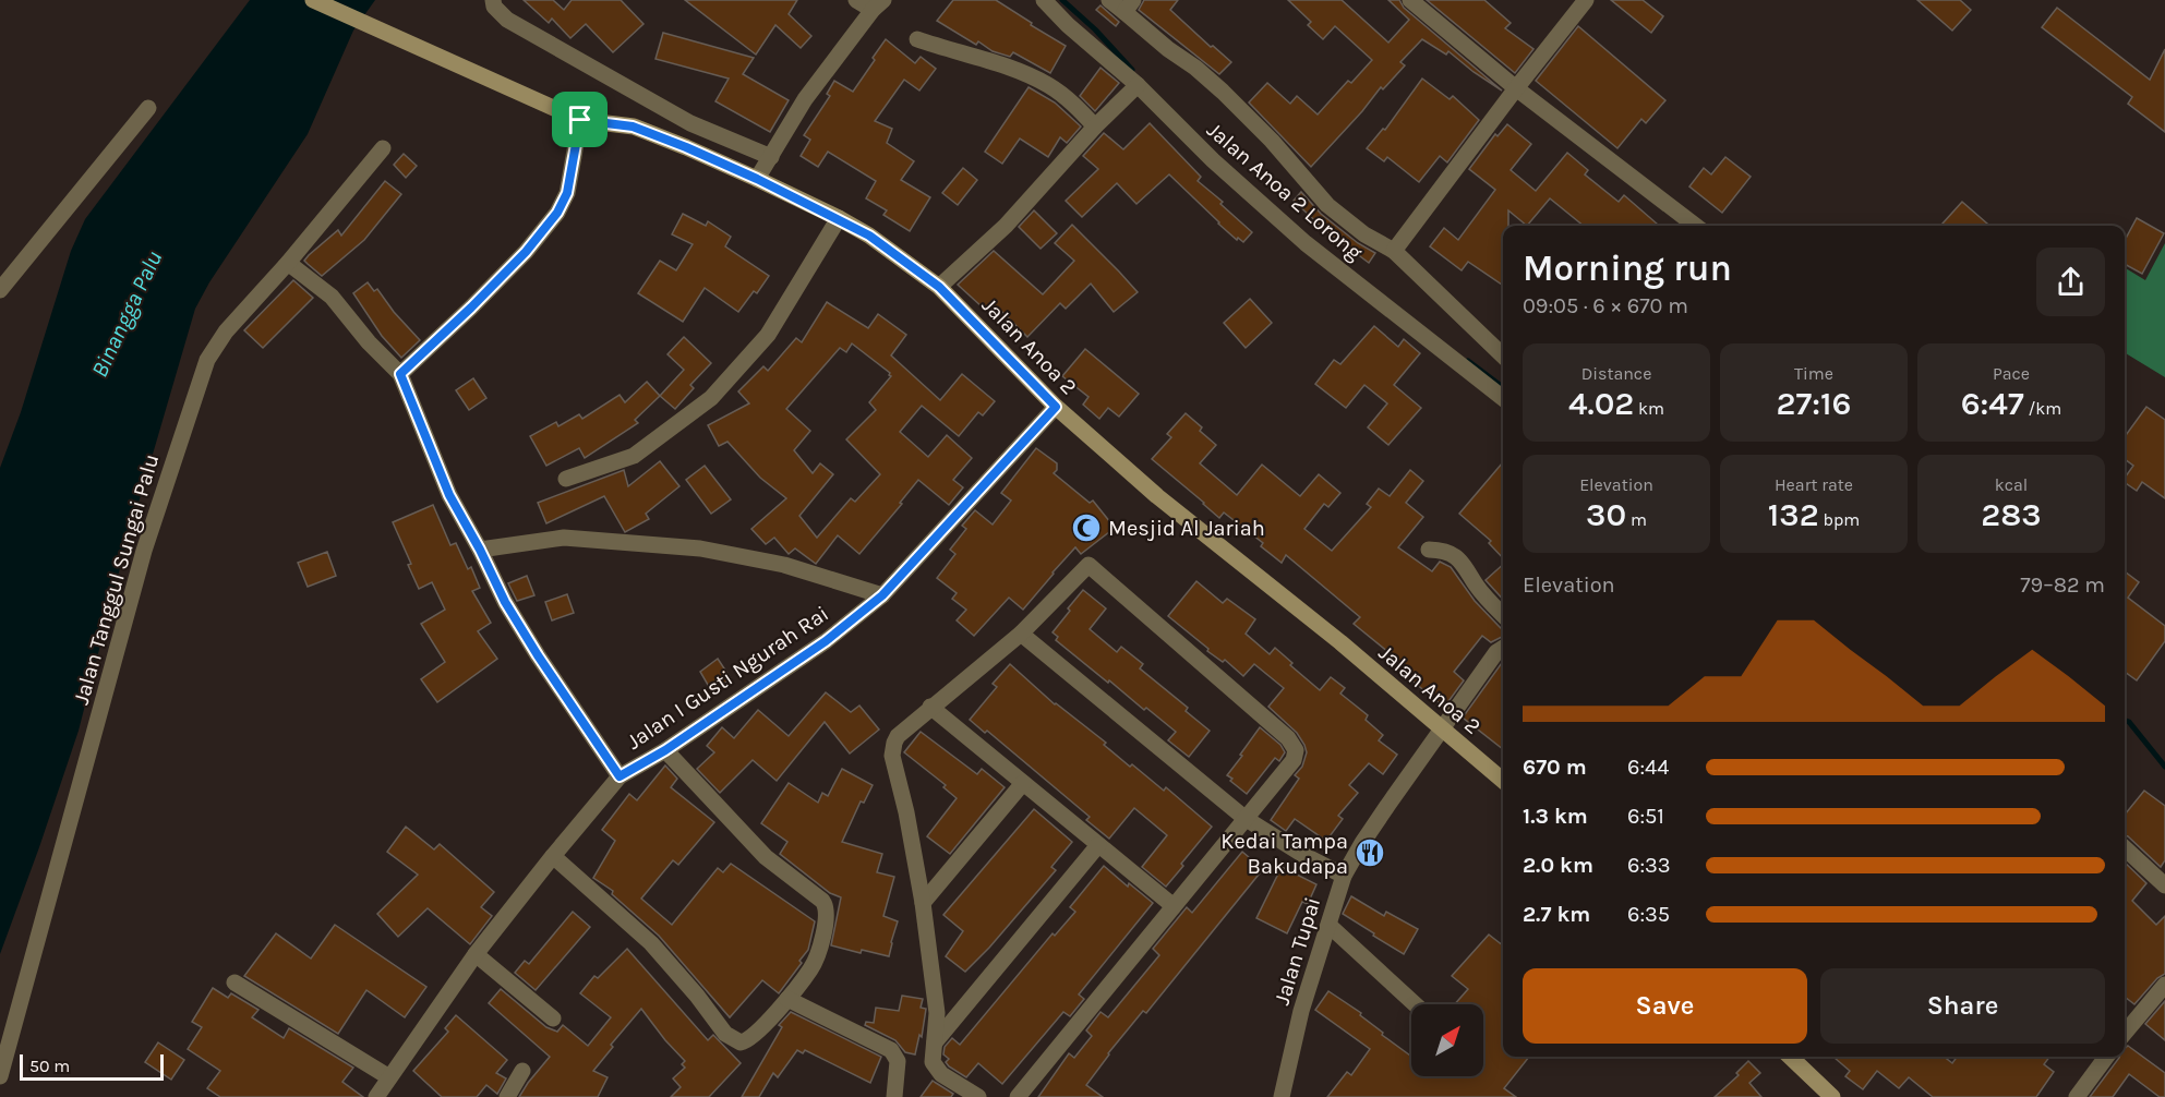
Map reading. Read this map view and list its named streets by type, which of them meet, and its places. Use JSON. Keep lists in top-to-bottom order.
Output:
{
  "streets": {
    "street": [
      "Jalan Anoa 2 Lorong",
      "Jalan Anoa 2",
      "Jalan Tanggul Sungai Palu",
      "Jalan I Gusti Ngurah Rai",
      "Jalan Tupai"
    ]
  },
  "crossings": [
    ["Jalan Anoa 2", "Jalan I Gusti Ngurah Rai"],
    ["Jalan Anoa 2", "Jalan Tupai"]
  ],
  "water": ["Binangga Palu"],
  "places": {
    "mosque": ["Mesjid Al Jariah"],
    "restaurant": ["Kedai Tampa Bakudapa"]
  },
  "scale_bar": "50 m",
  "north": "top right",
  "page": {
    "heading": ["Morning run", "09:05 · 6 × 670 m"],
    "stats": [
      ["Distance", "4.02 km"],
      ["Time", "27:16"],
      ["Pace", "6:47 /km"],
      ["Elevation", "30 m"],
      ["Heart rate", "132 bpm"],
      ["kcal", "283"]
    ],
    "chart": ["Elevation", "79–82 m"],
    "list": [
      {
        "name": "670 m",
        "note": "6:44"
      },
      {
        "name": "1.3 km",
        "note": "6:51"
      },
      {
        "name": "2.0 km",
        "note": "6:33"
      },
      {
        "name": "2.7 km",
        "note": "6:35"
      }
    ],
    "buttons": ["Save", "Share"],
    "scale": "50 m"
  }
}
